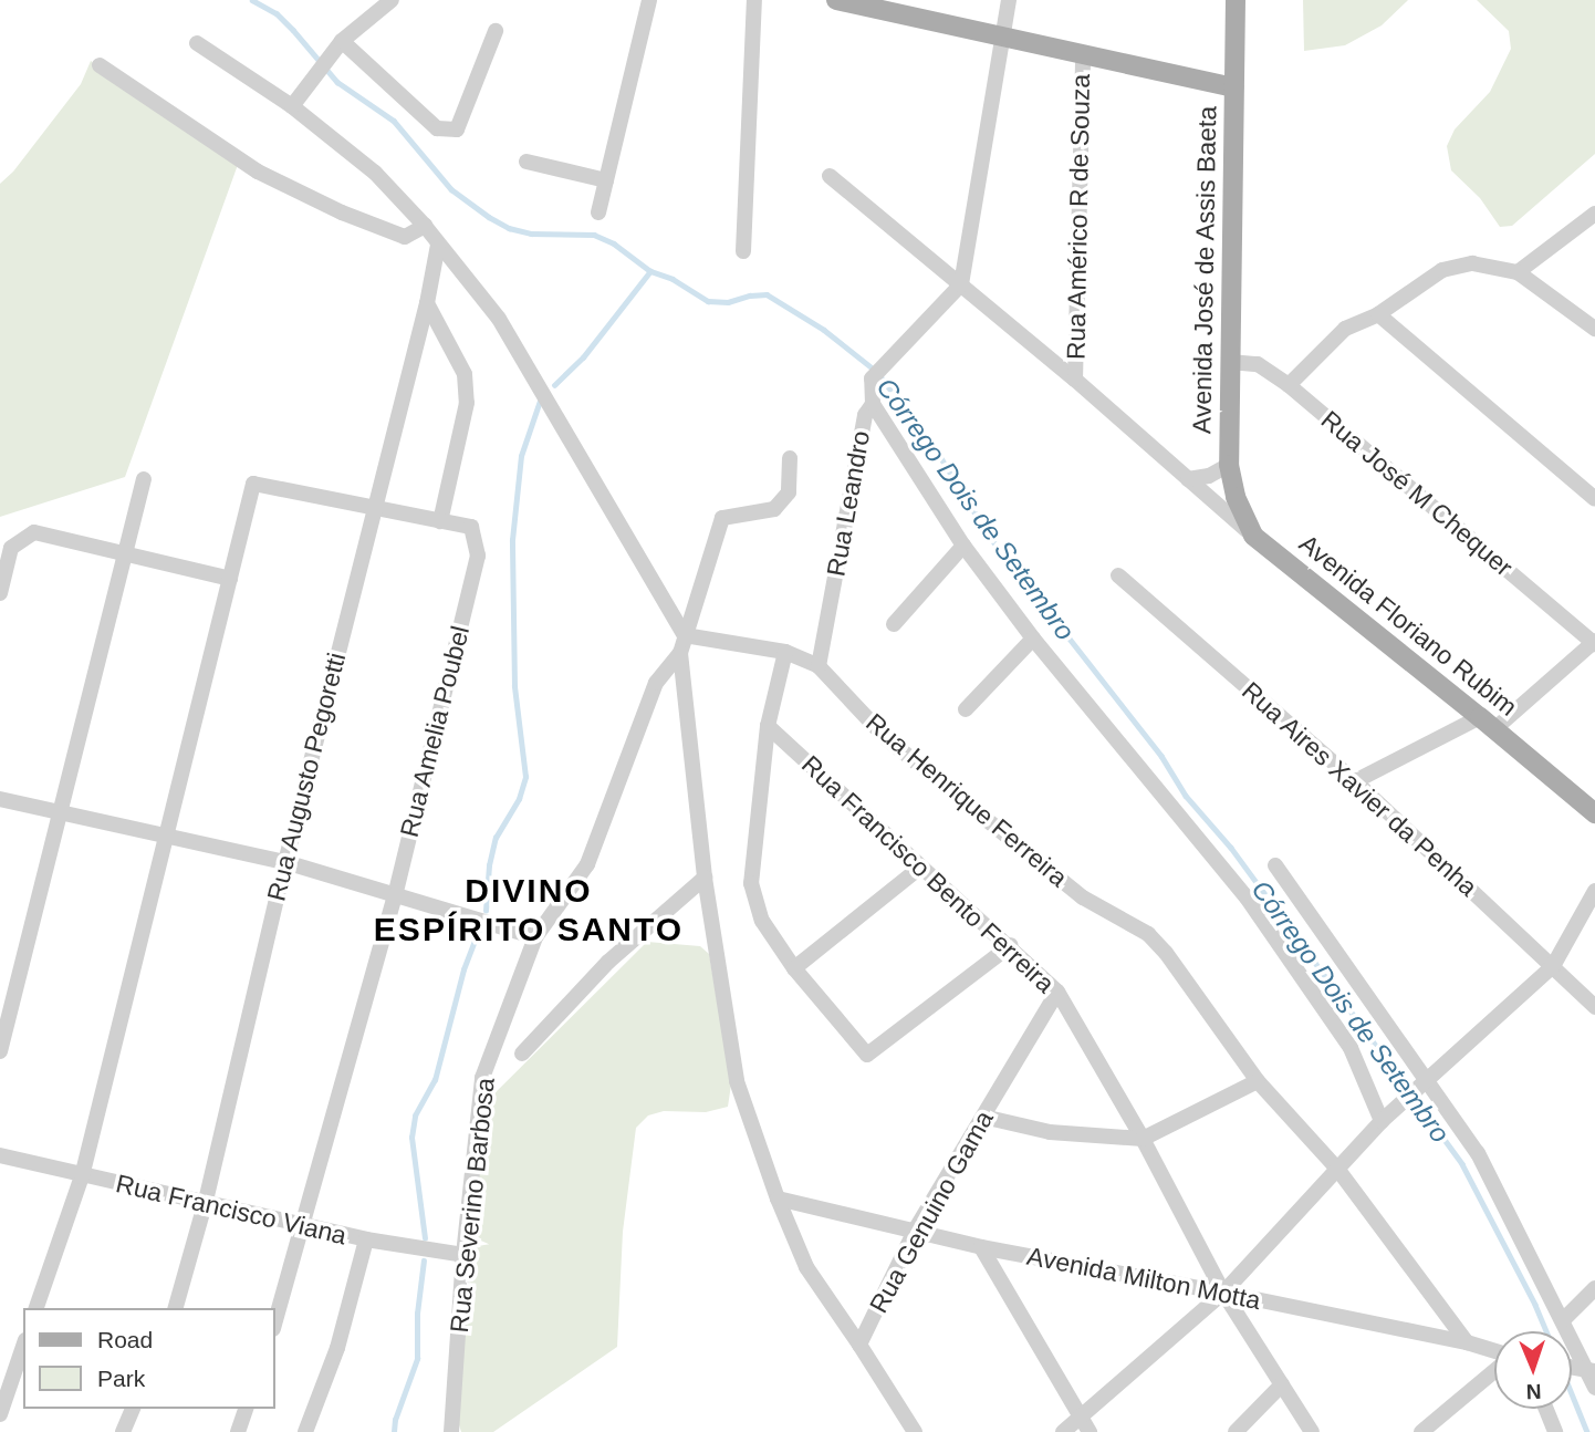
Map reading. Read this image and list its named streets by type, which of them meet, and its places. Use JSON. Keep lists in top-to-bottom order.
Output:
{
  "streets": {
    "main road": ["Avenida José de Assis Baeta", "Avenida Floriano Rubim"],
    "street": [
      "Rua Américo R de Souza",
      "Rua José M Chequer",
      "Rua Leandro",
      "Rua Amelia Poubel",
      "Rua Augusto Pegoretti",
      "Rua Aires Xavier da Penha",
      "Rua Henrique Ferreira",
      "Rua Francisco Bento Ferreira",
      "Rua Severino Barbosa",
      "Rua Francisco Viana",
      "Rua Genuino Gama",
      "Avenida Milton Motta"
    ]
  },
  "crossings": [
    ["Rua Américo R de Souza", "Avenida Floriano Rubim"],
    ["Avenida José de Assis Baeta", "Rua José M Chequer"],
    ["Avenida José de Assis Baeta", "Avenida Floriano Rubim"],
    ["Rua Leandro", "Avenida Floriano Rubim"],
    ["Rua Leandro", "Rua Henrique Ferreira"],
    ["Rua Amelia Poubel", "Rua Augusto Pegoretti"],
    ["Rua Amelia Poubel", "Rua Francisco Viana"],
    ["Rua Augusto Pegoretti", "Rua Francisco Viana"],
    ["Rua Henrique Ferreira", "Avenida Milton Motta"],
    ["Rua Francisco Bento Ferreira", "Rua Genuino Gama"],
    ["Rua Francisco Bento Ferreira", "Avenida Milton Motta"],
    ["Rua Severino Barbosa", "Rua Francisco Viana"],
    ["Rua Genuino Gama", "Avenida Milton Motta"]
  ],
  "districts": ["DIVINO ESPÍRITO SANTO"],
  "water": ["Córrego Dois de Setembro"],
  "legend": ["Road", "Park"],
  "north": "bottom"
}
